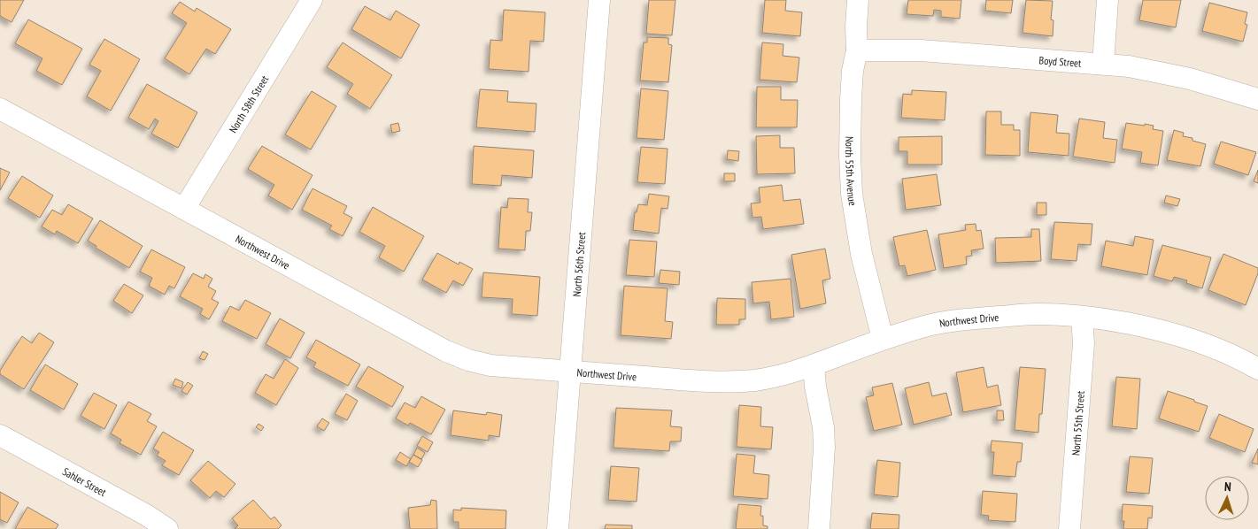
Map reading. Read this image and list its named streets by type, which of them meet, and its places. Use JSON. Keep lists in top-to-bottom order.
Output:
{
  "streets": {
    "street": [
      "Boyd Street",
      "North 58th Street",
      "North 55th Avenue",
      "Northwest Drive",
      "North 56th Street",
      "North 55th Street",
      "Sahler Street"
    ]
  },
  "crossings": [
    ["Boyd Street", "North 55th Avenue"],
    ["North 58th Street", "Northwest Drive"],
    ["North 55th Avenue", "Northwest Drive"],
    ["Northwest Drive", "North 56th Street"],
    ["Northwest Drive", "North 55th Street"]
  ],
  "north": "top"
}
